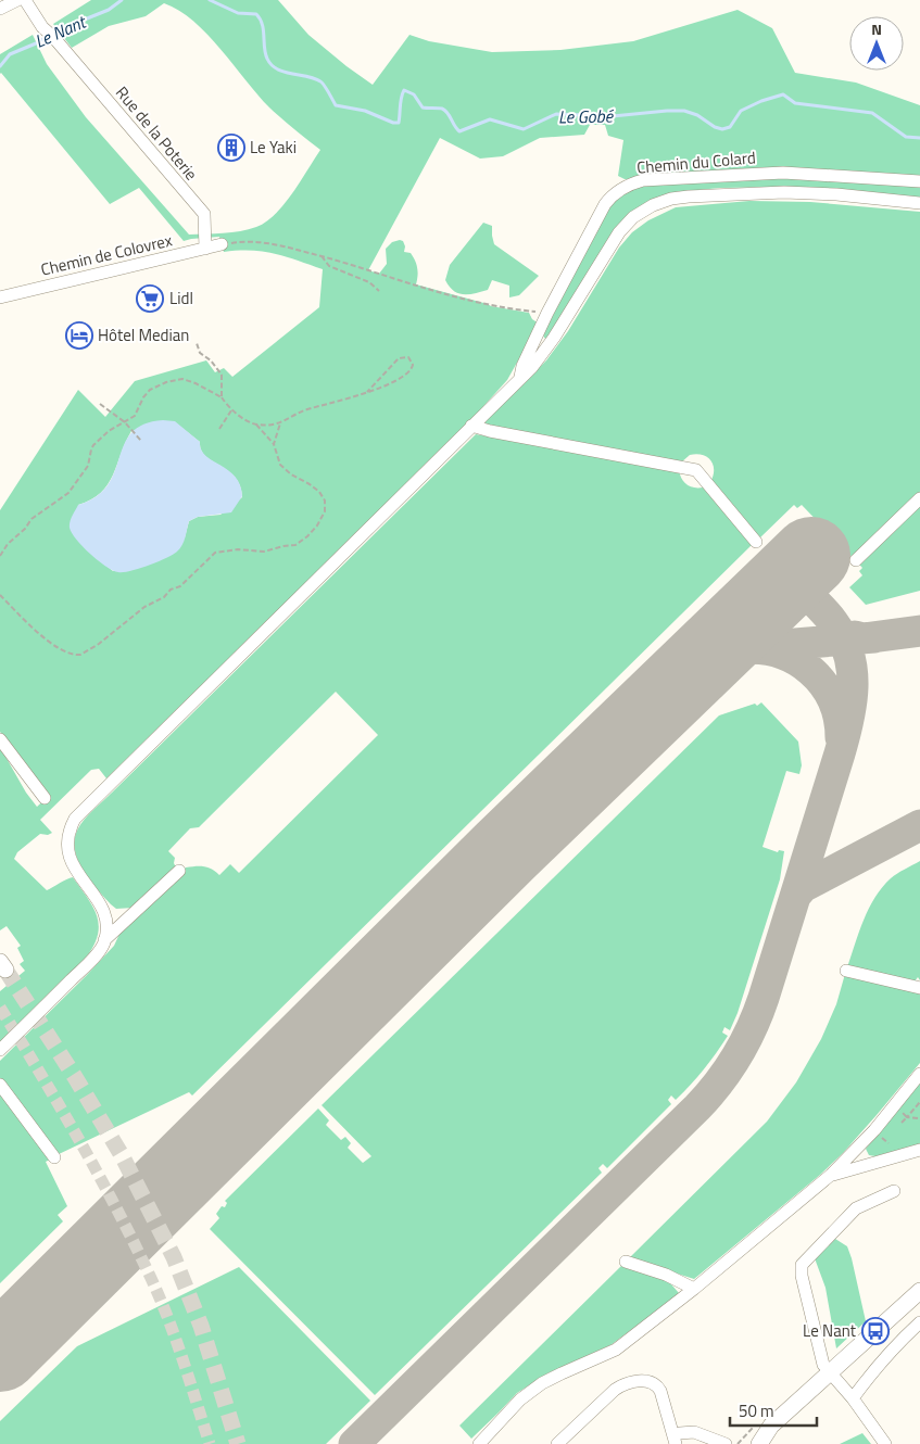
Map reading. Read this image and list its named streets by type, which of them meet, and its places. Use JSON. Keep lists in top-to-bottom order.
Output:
{
  "streets": {
    "street": ["Rue de la Poterie", "Chemin du Colard", "Chemin de Colovrex"]
  },
  "crossings": [
    ["Rue de la Poterie", "Chemin de Colovrex"]
  ],
  "water": ["Le Nant", "Le Gobé"],
  "places": {
    "building": ["Le Yaki"],
    "supermarket": ["Lidl"],
    "hotel": ["Hôtel Median"],
    "bus stop": ["Le Nant"]
  },
  "scale_bar": "50 m",
  "north": "top"
}
